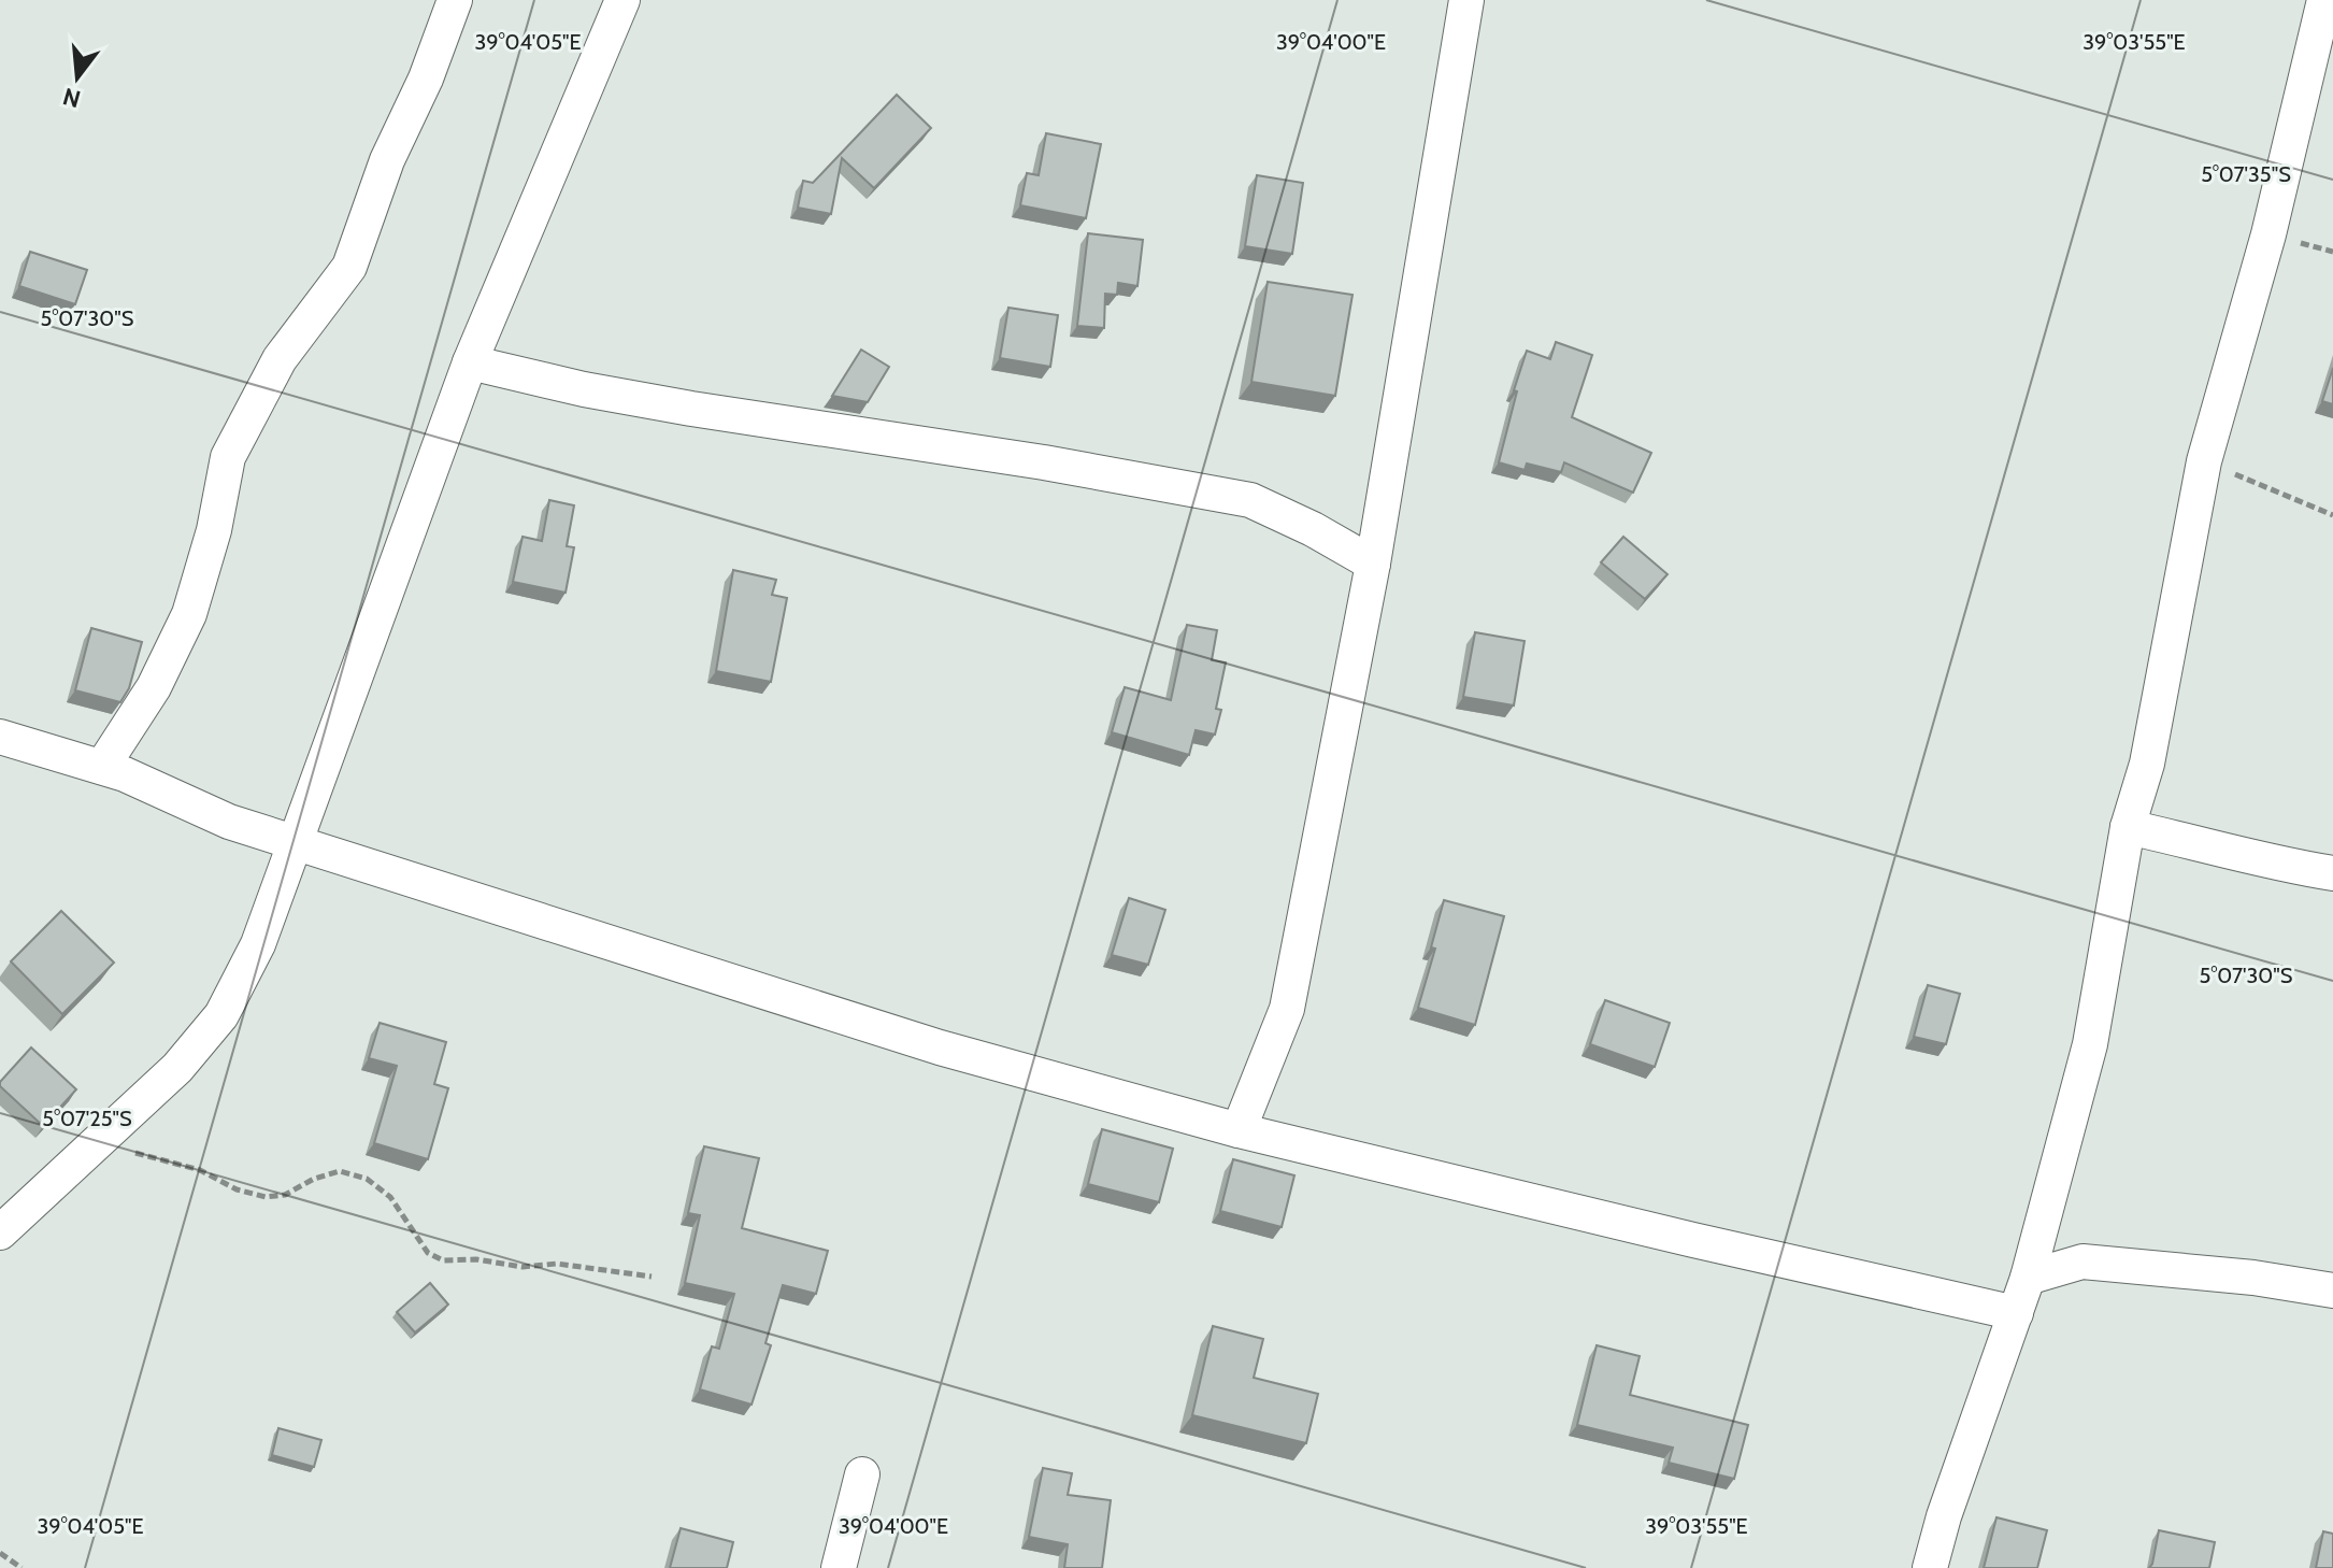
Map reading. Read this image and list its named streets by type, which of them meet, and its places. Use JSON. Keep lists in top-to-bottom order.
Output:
{
  "north": "bottom",
  "coordinates": [
    "39°04'05\"E",
    "39°04'00\"E",
    "39°03'55\"E",
    "5°07'35\"S",
    "5°07'30\"S",
    "5°07'25\"S"
  ]
}
